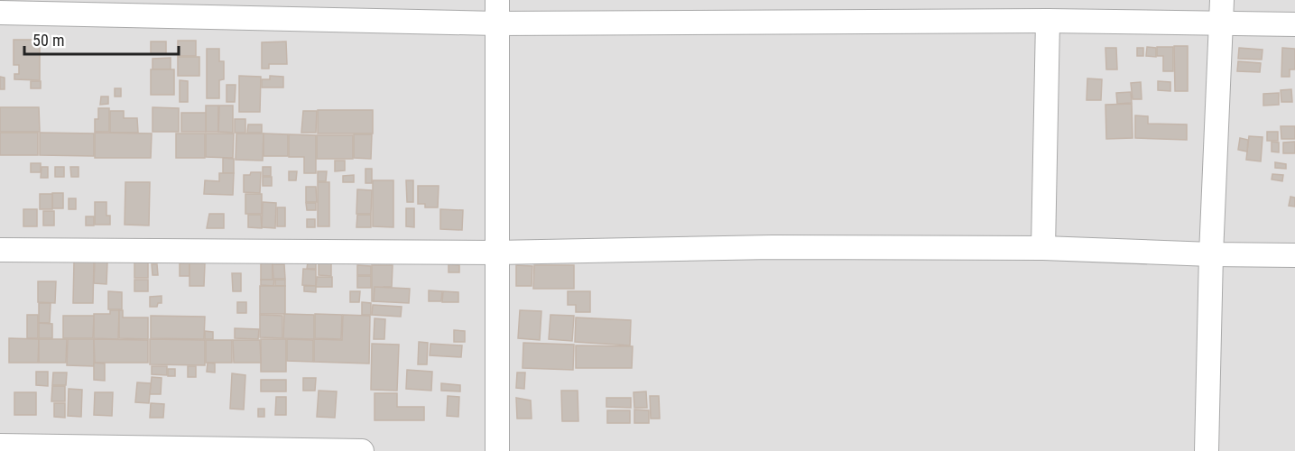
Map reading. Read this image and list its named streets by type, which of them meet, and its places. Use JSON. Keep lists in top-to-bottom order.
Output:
{
  "scale_bar": "50 m"
}
